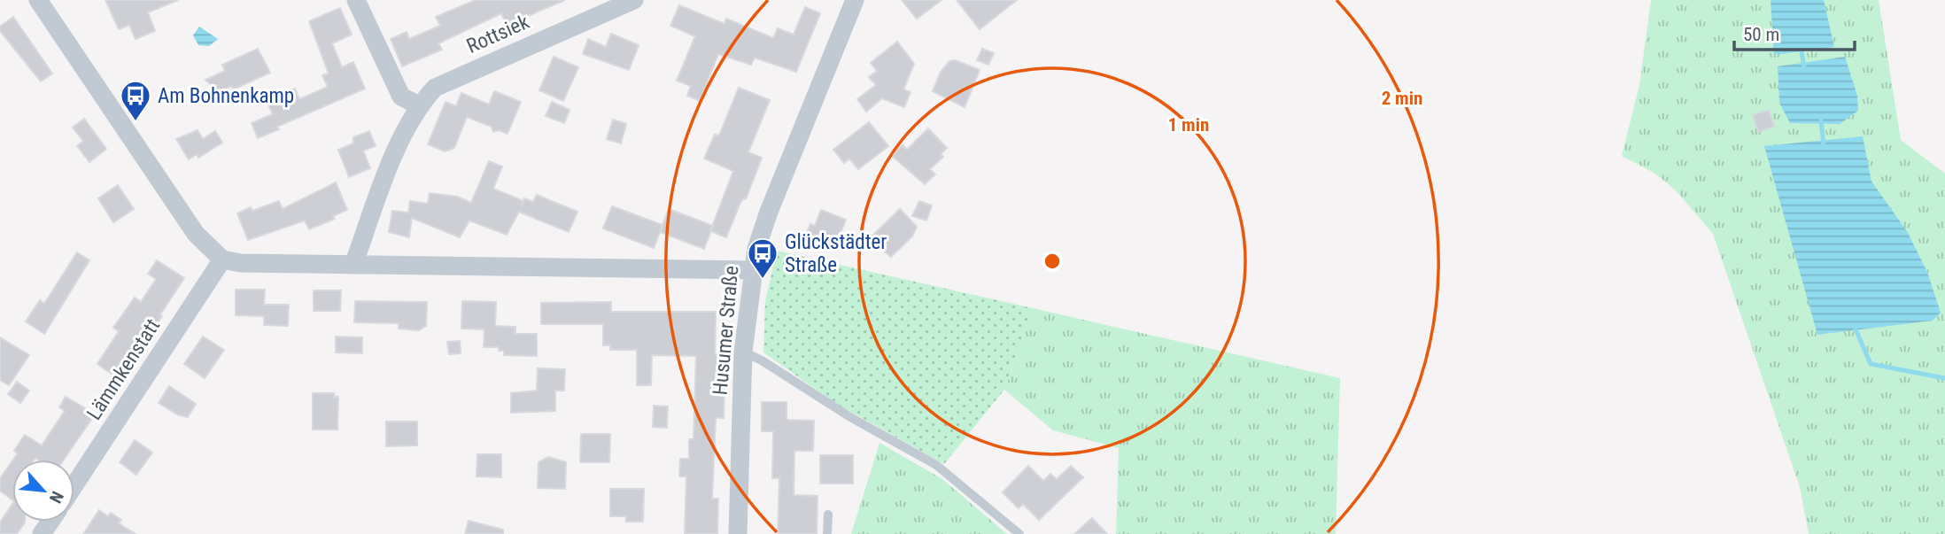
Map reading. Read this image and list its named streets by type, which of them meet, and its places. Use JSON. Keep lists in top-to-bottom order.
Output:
{
  "streets": {
    "street": ["Rottsiek", "Husumer Straße", "Lämmkenstatt"]
  },
  "places": {
    "bus stop": ["Am Bohnenkamp", "Glückstädter Straße"]
  },
  "scale_bar": "50 m",
  "north": "bottom right",
  "rings": ["2 min", "1 min"]
}
